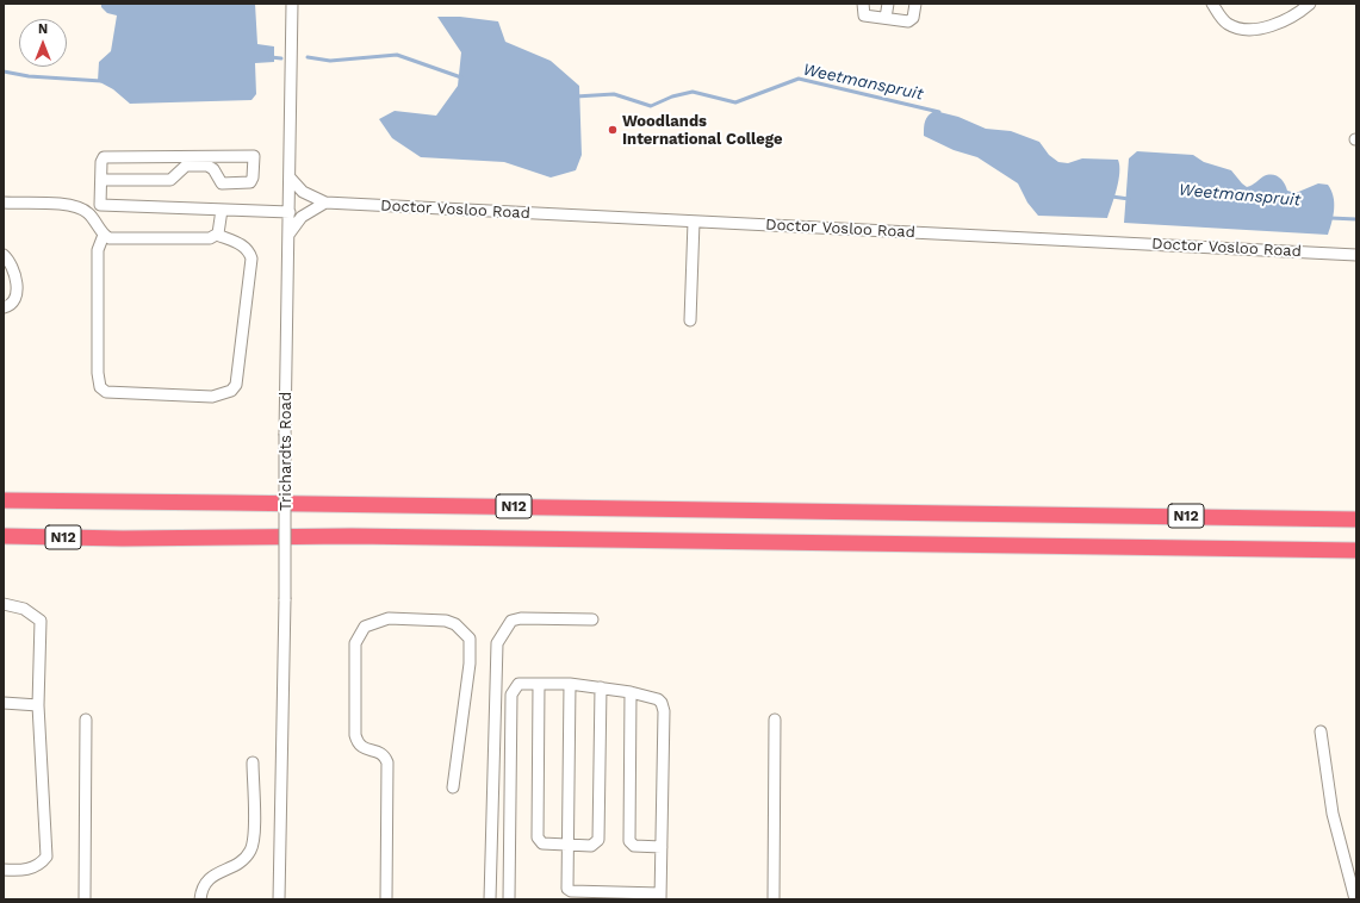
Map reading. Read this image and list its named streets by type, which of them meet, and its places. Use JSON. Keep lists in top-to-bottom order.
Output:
{
  "streets": {
    "highway": ["N12"],
    "street": ["Doctor Vosloo Road", "Trichardts Road"]
  },
  "crossings": [
    ["Doctor Vosloo Road", "Trichardts Road"]
  ],
  "water": ["Weetmanspruit"],
  "places": ["Woodlands International College"],
  "north": "top"
}
